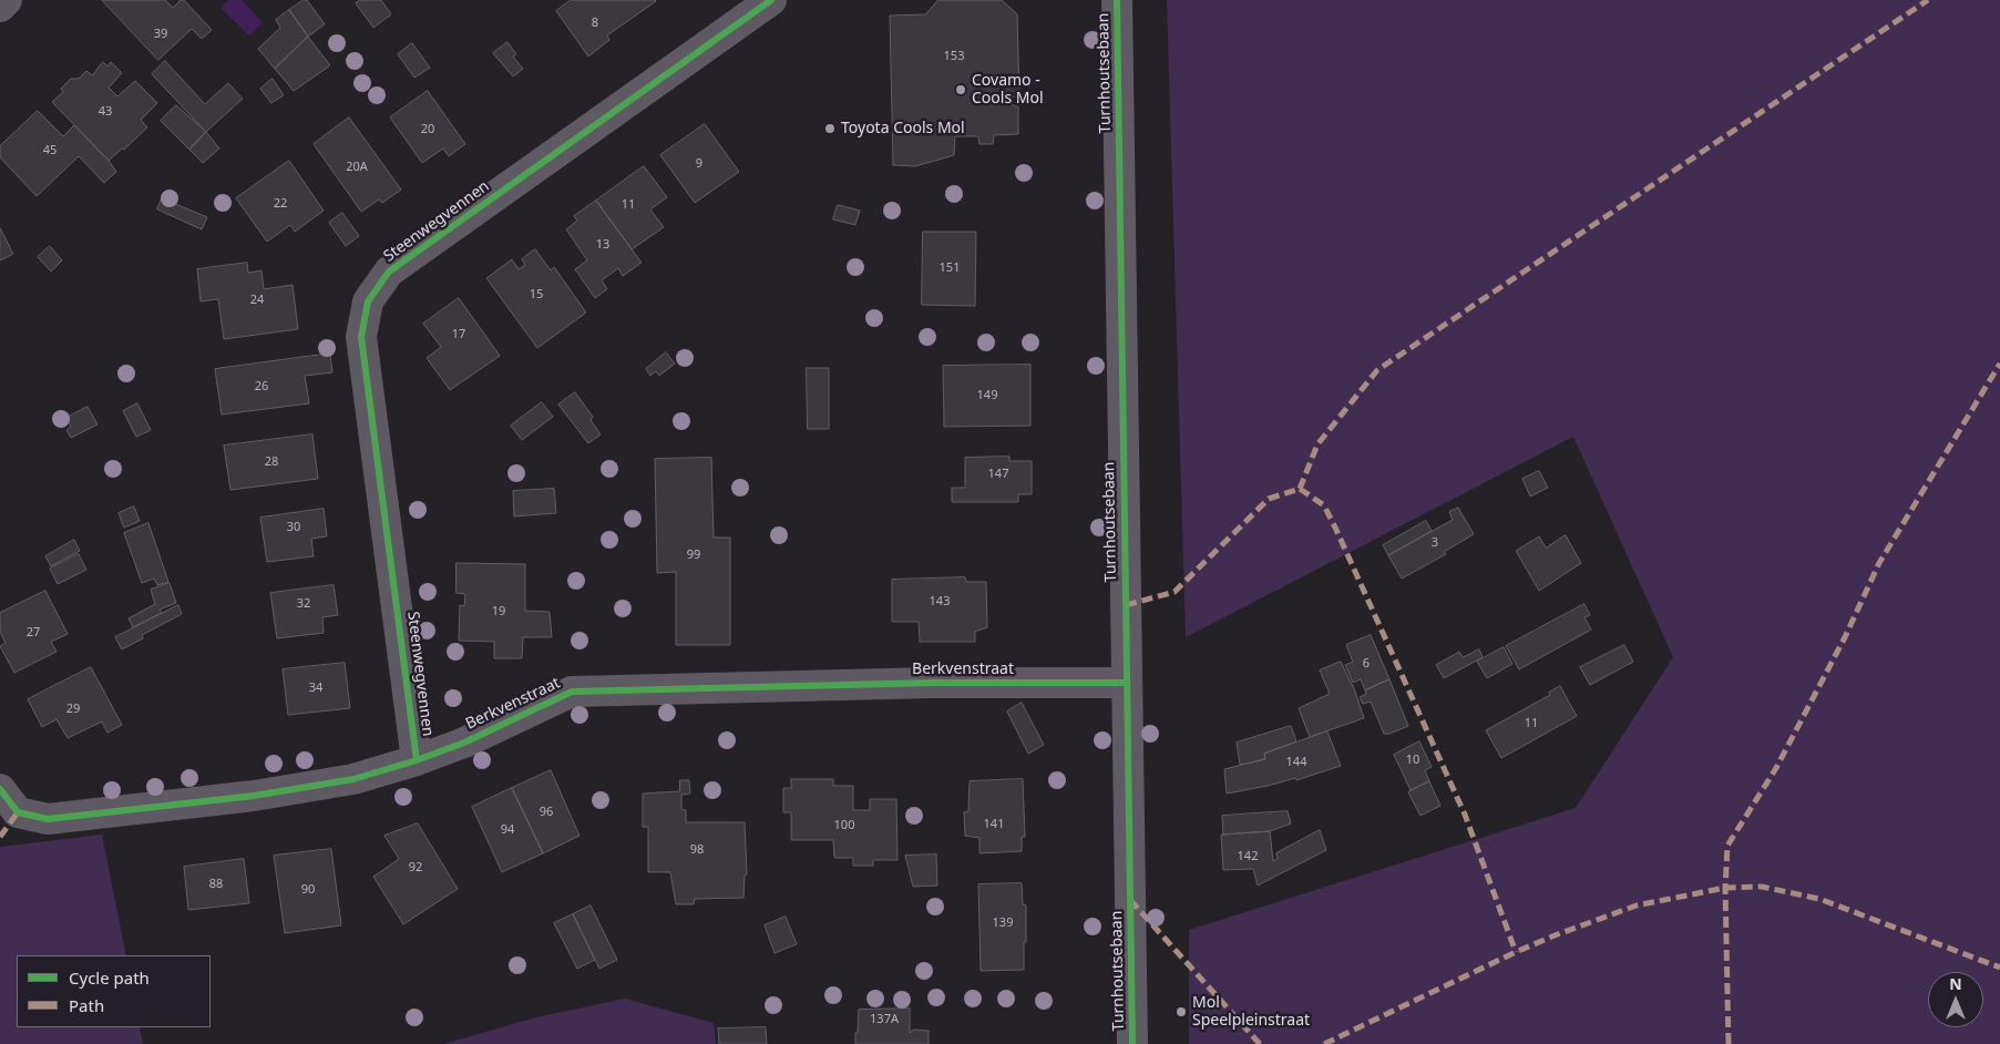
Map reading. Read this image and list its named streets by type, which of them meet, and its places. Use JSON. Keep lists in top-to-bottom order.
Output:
{
  "streets": {
    "main road": ["Turnhoutsebaan"],
    "street": ["Steenwegvennen", "Berkvenstraat"]
  },
  "crossings": [
    ["Turnhoutsebaan", "Berkvenstraat"],
    ["Steenwegvennen", "Berkvenstraat"]
  ],
  "places": ["Covamo - Cools Mol", "Toyota Cools Mol", "Mol Speelpleinstraat"],
  "house_numbers": [
    "8",
    "39",
    "153",
    "43",
    "20",
    "45",
    "9",
    "20A",
    "22",
    "11",
    "13",
    "151",
    "15",
    "24",
    "17",
    "26",
    "149",
    "28",
    "147",
    "30",
    "3",
    "99",
    "143",
    "32",
    "19",
    "27",
    "6",
    "34",
    "29",
    "11",
    "10",
    "144",
    "96",
    "141",
    "100",
    "94",
    "98",
    "142",
    "92",
    "88",
    "90",
    "139",
    "137A"
  ],
  "legend": ["Cycle path", "Path"],
  "north": "top"
}
